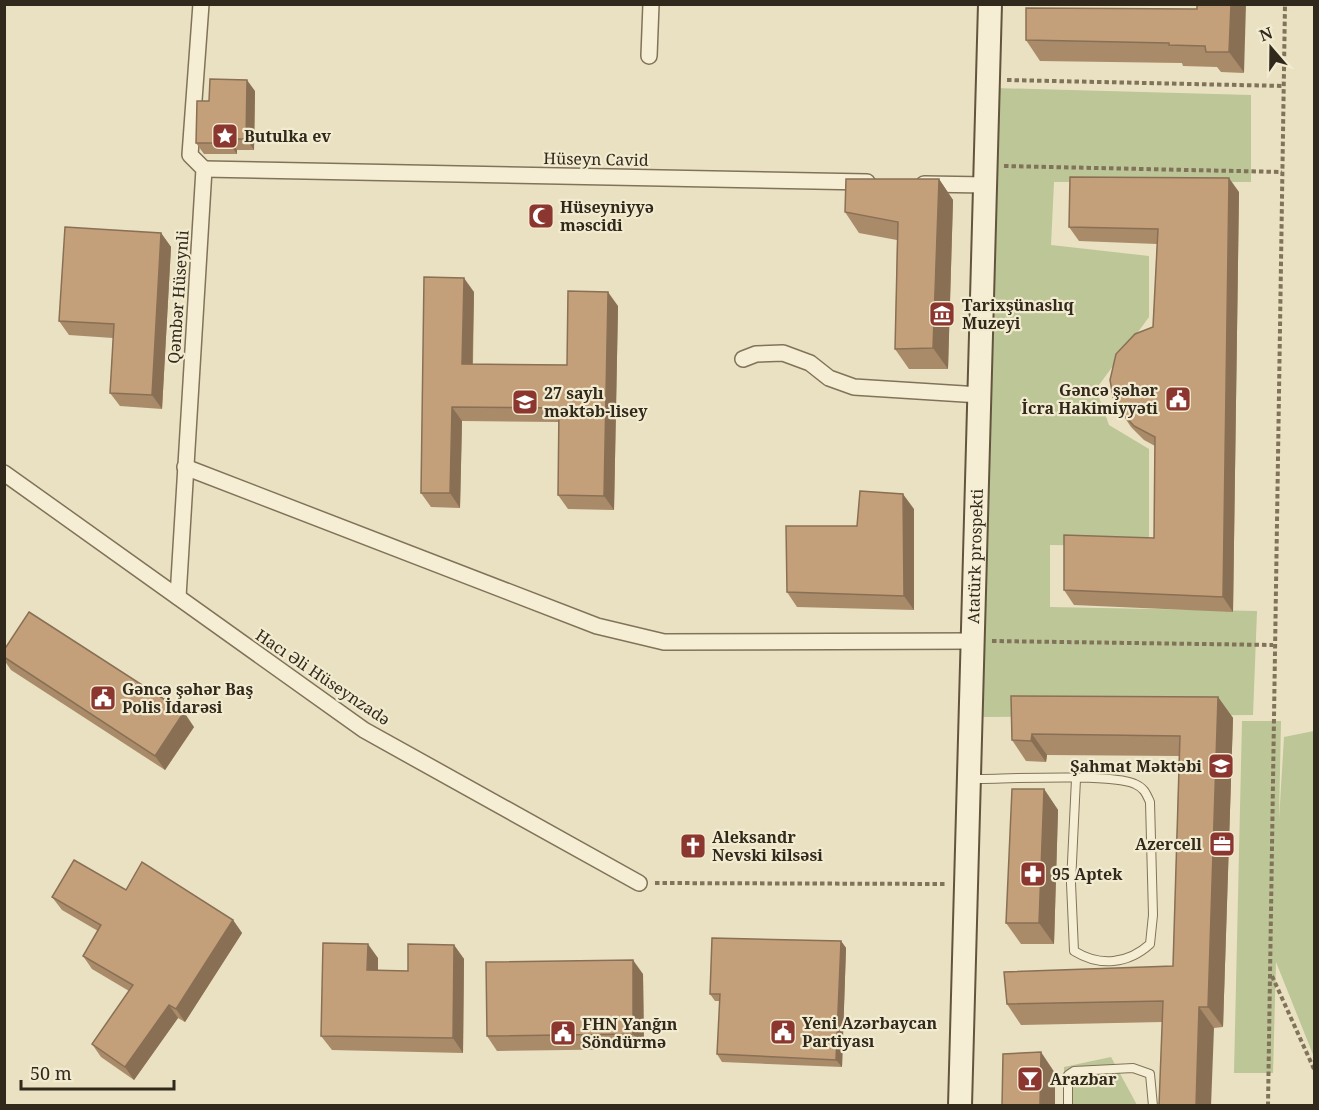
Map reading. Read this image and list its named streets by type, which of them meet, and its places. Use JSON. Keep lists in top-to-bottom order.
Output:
{
  "streets": {
    "main road": ["Atatürk prospekti"],
    "street": ["Hüseyn Cavid", "Qəmbər Hüseynli", "Hacı Əli Hüseynzadə"]
  },
  "crossings": [
    ["Hüseyn Cavid", "Qəmbər Hüseynli"],
    ["Qəmbər Hüseynli", "Hacı Əli Hüseynzadə"]
  ],
  "places": {
    "place": ["Butulka ev"],
    "mosque": ["Hüseyniyyə məscidi"],
    "museum": ["Tarixşünaslıq Muzeyi"],
    "public building": [
      "Gəncə şəhər İcra Hakimiyyəti",
      "Gəncə şəhər Baş Polis İdarəsi",
      "Yeni Azərbaycan Partiyası",
      "FHN Yanğın Söndürmə"
    ],
    "school or university": ["27 saylı məktəb-lisey", "Şahmat Məktəbi"],
    "office": ["Azercell"],
    "church": ["Aleksandr Nevski kilsəsi"],
    "pharmacy": ["95 Aptek"],
    "bar": ["Arazbar"]
  },
  "scale_bar": "50 m",
  "north": "top"
}
